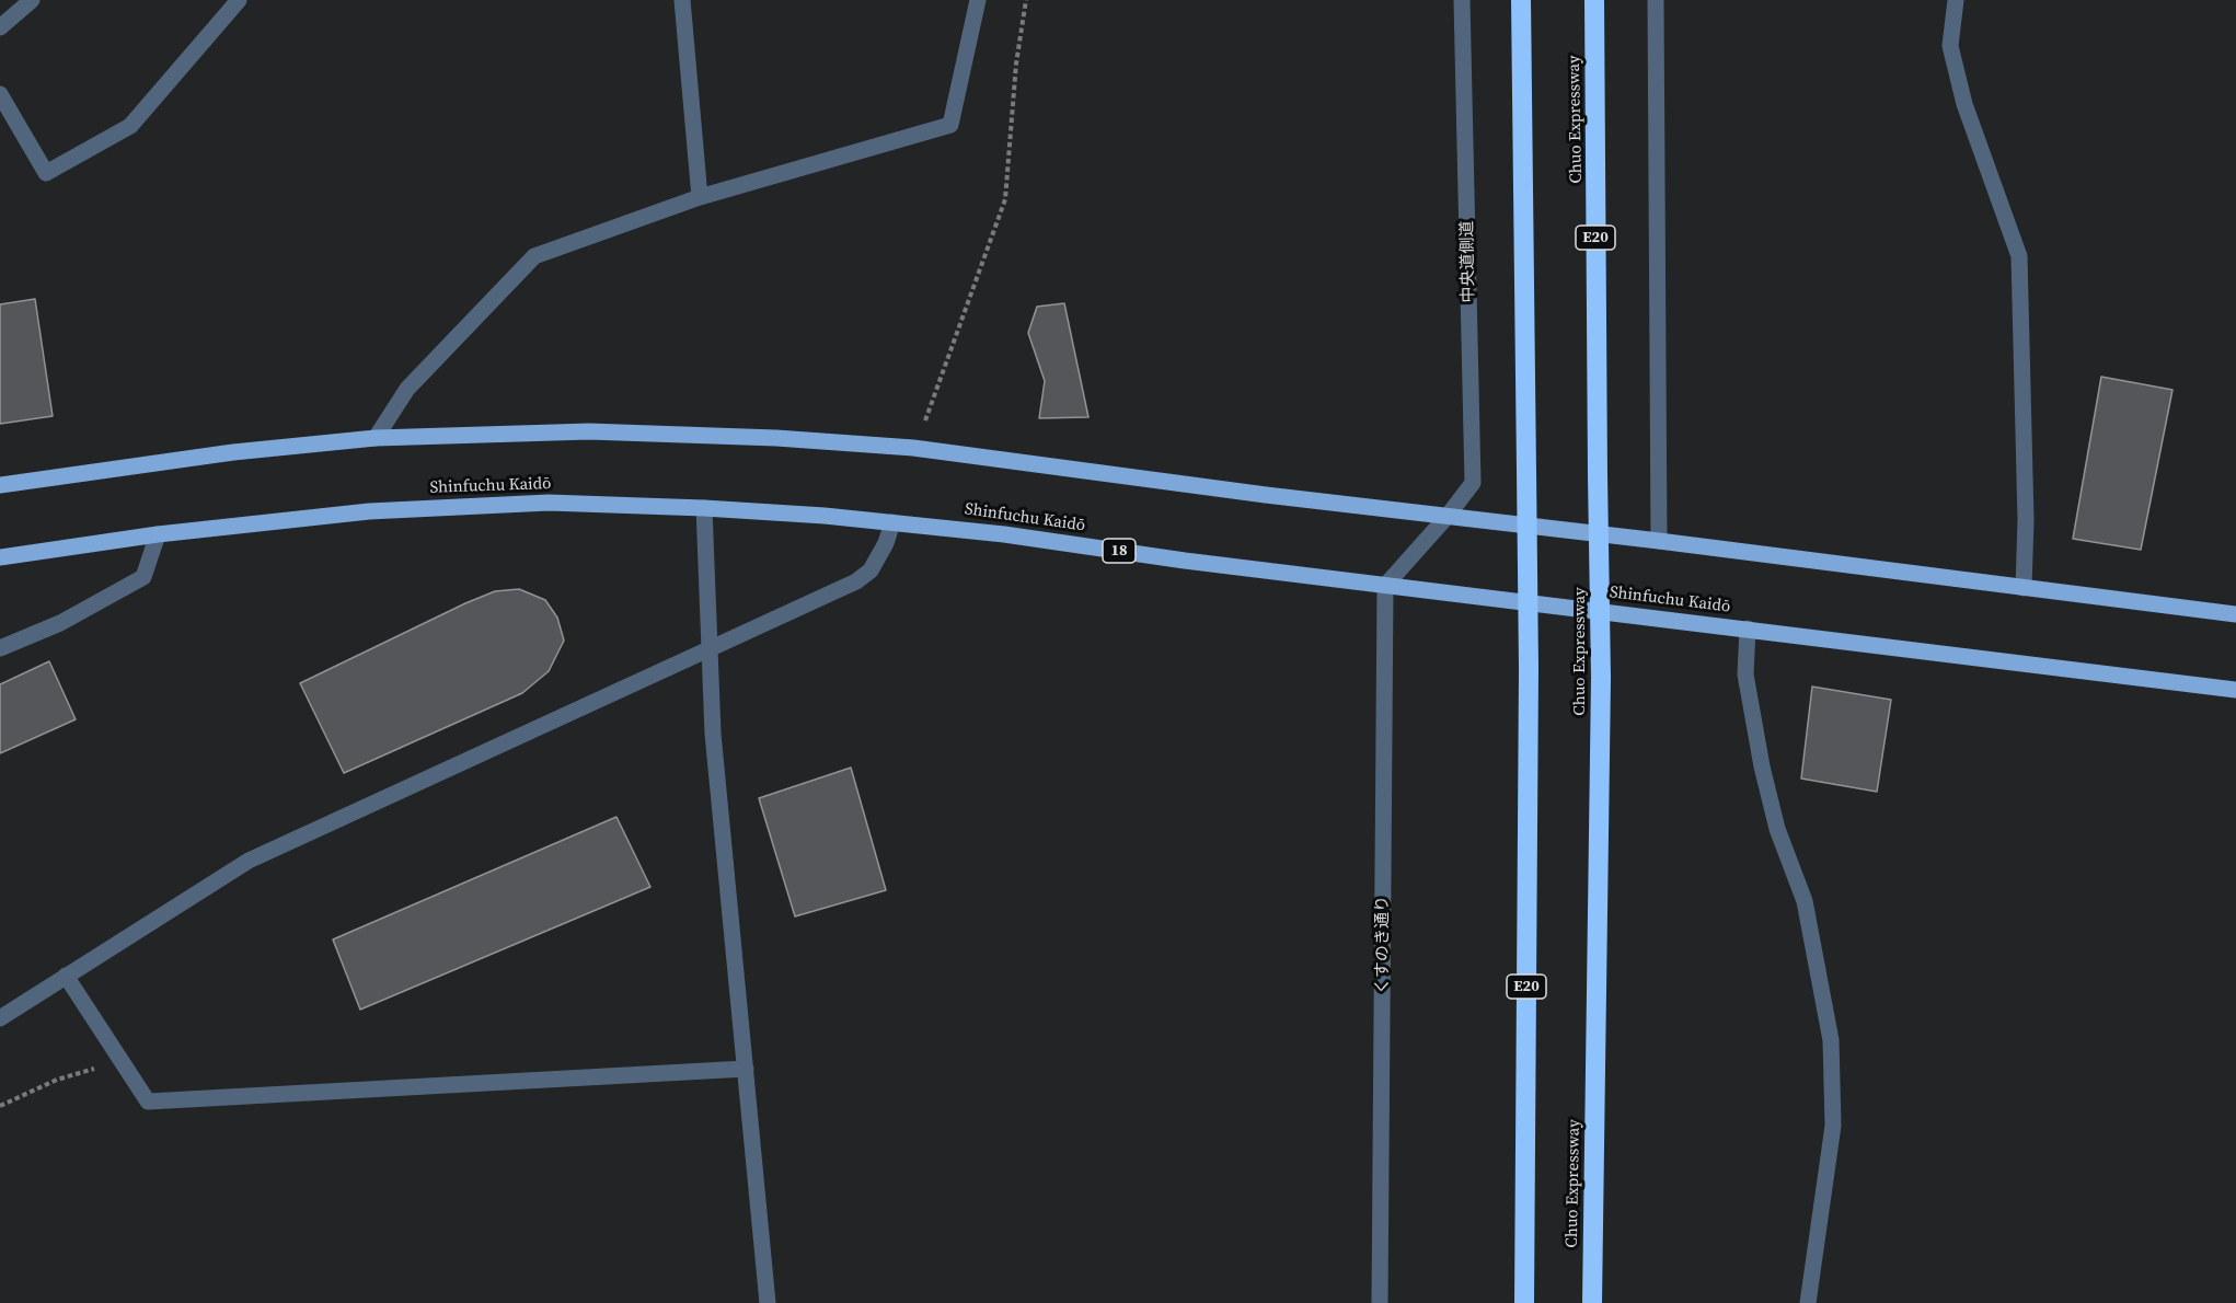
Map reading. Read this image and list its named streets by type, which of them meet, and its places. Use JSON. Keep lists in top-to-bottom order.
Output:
{
  "streets": {
    "highway": ["Chuo Expressway", "E20"],
    "main road": ["Shinfuchu Kaidō", "18"],
    "street": ["中央道側道", "くすのき通り"]
  },
  "crossings": [
    ["中央道側道", "Shinfuchu Kaidō"],
    ["中央道側道", "くすのき通り"],
    ["Shinfuchu Kaidō", "くすのき通り"]
  ]
}
